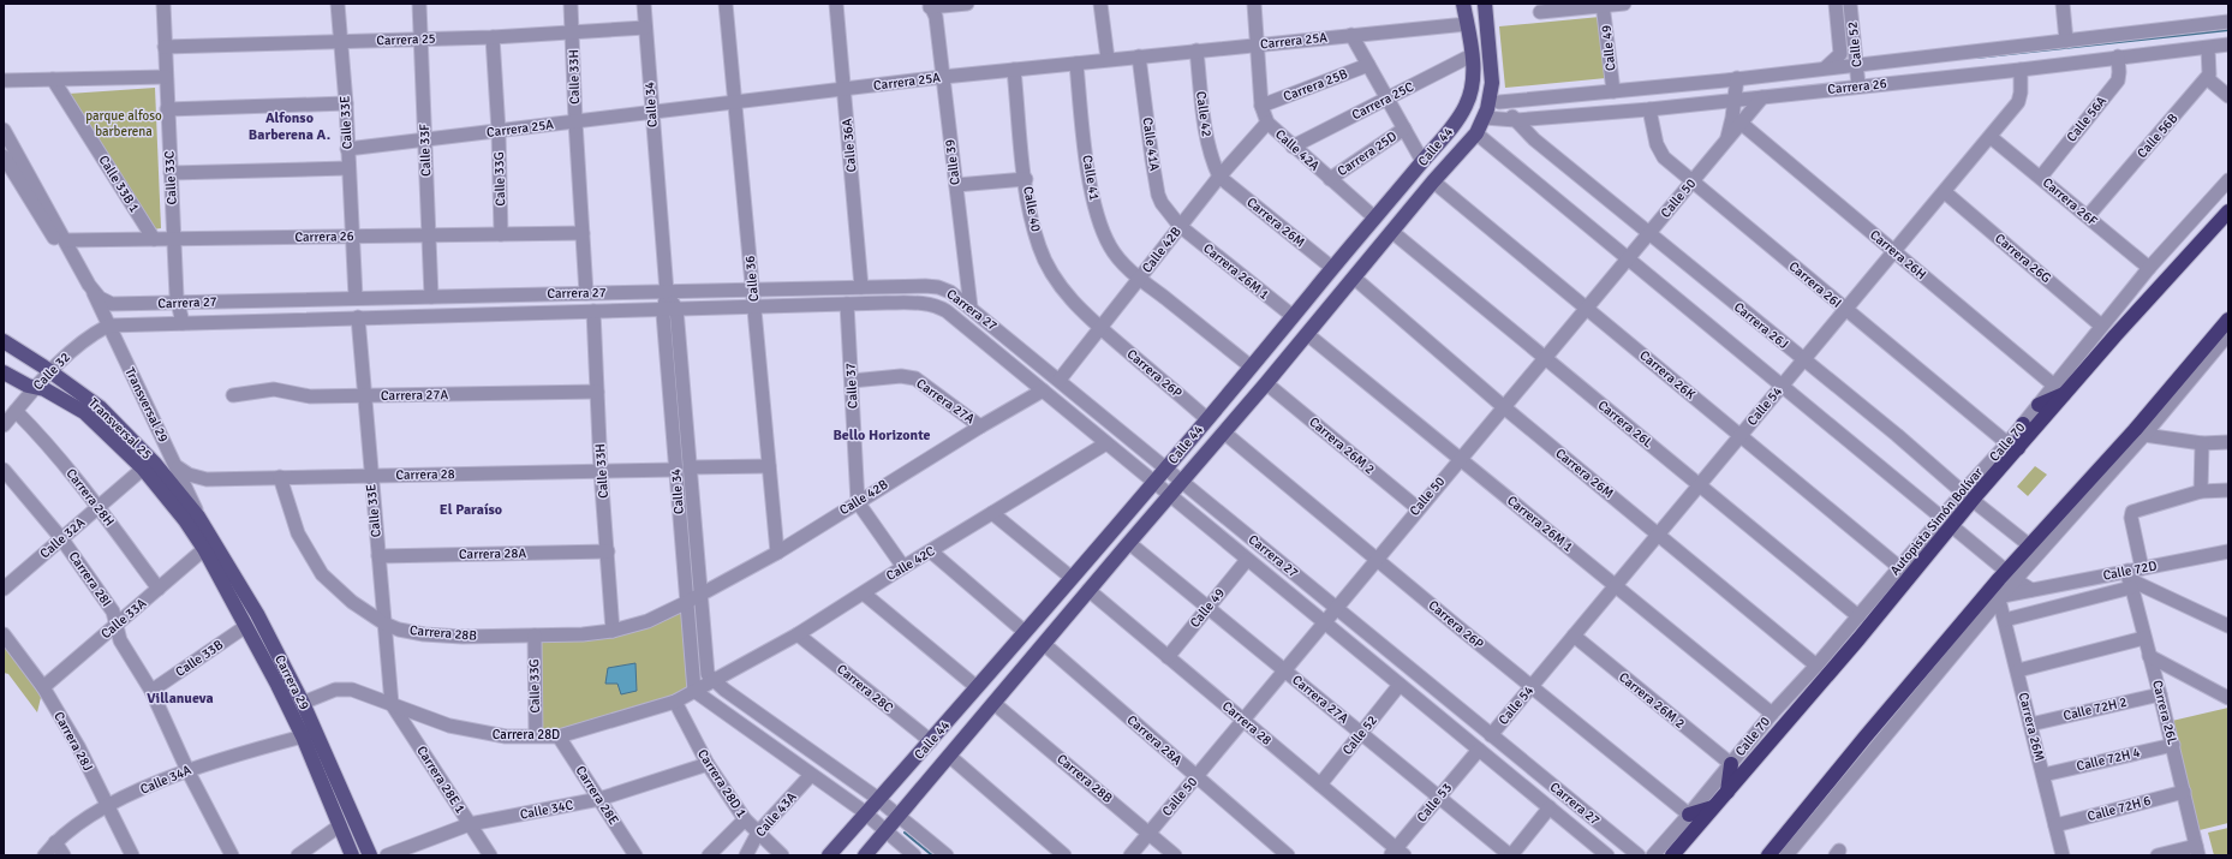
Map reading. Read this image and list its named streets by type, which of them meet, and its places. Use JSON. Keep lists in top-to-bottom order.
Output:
{
  "streets": {
    "highway": ["Autopista Simón Bolívar"],
    "main road": ["Calle 44", "Transversal 25", "Carrera 29"],
    "street": [
      "Carrera 25",
      "Carrera 25A",
      "Calle 52",
      "Calle 49",
      "Calle 33H",
      "Carrera 25B",
      "Carrera 26",
      "Carrera 25C",
      "Calle 34",
      "Calle 42",
      "Calle 56A",
      "Calle 33E",
      "Calle 56B",
      "Calle 41A",
      "Calle 36A",
      "Calle 33F",
      "Calle 42A",
      "Carrera 25D",
      "Calle 39",
      "Calle 33C",
      "Calle 41",
      "Calle 33G",
      "Calle 33B 1",
      "Calle 50",
      "Carrera 26F",
      "Calle 40",
      "Carrera 26M",
      "Calle 42B",
      "Carrera 26H",
      "Carrera 26G",
      "Carrera 26M 1",
      "Calle 36",
      "Carrera 26I",
      "Carrera 27",
      "Carrera 26J",
      "Calle 32",
      "Carrera 26P",
      "Carrera 26K",
      "Calle 37",
      "Carrera 27A",
      "Transversal 29",
      "Calle 54",
      "Carrera 26L",
      "Calle 70",
      "Carrera 26M 2",
      "Carrera 28",
      "Carrera 28H",
      "Calle 32A",
      "Carrera 28A",
      "Calle 42C",
      "Calle 72D",
      "Carrera 28I",
      "Calle 33A",
      "Carrera 28B",
      "Calle 33B",
      "Carrera 28C",
      "Calle 72H 2",
      "Carrera 28D",
      "Carrera 28J",
      "Calle 72H 4",
      "Calle 34A",
      "Carrera 28E 1",
      "Carrera 28D 1",
      "Carrera 28E",
      "Calle 53",
      "Calle 72H 6",
      "Calle 34C",
      "Calle 43A"
    ]
  },
  "crossings": [
    ["Carrera 25", "Calle 33H"],
    ["Carrera 25", "Calle 34"],
    ["Carrera 25", "Calle 33E"],
    ["Carrera 25", "Calle 33F"],
    ["Carrera 25", "Calle 33C"],
    ["Carrera 25", "Calle 33G"],
    ["Carrera 25A", "Calle 33H"],
    ["Carrera 25A", "Calle 34"],
    ["Carrera 25A", "Calle 42"],
    ["Carrera 25A", "Calle 33E"],
    ["Carrera 25A", "Calle 41A"],
    ["Carrera 25A", "Calle 36A"],
    ["Carrera 25A", "Calle 44"],
    ["Carrera 25A", "Calle 33F"],
    ["Carrera 25A", "Calle 42A"],
    ["Carrera 25A", "Calle 39"],
    ["Carrera 25A", "Calle 41"],
    ["Carrera 25A", "Calle 33G"],
    ["Carrera 25A", "Calle 40"],
    ["Carrera 25A", "Calle 36"],
    ["Calle 52", "Carrera 26"],
    ["Calle 52", "Carrera 27"],
    ["Calle 52", "Carrera 27A"],
    ["Calle 52", "Carrera 28"],
    ["Calle 49", "Carrera 26"],
    ["Calle 49", "Carrera 27"],
    ["Calle 49", "Carrera 27A"],
    ["Calle 49", "Carrera 28"],
    ["Calle 33H", "Carrera 26"],
    ["Calle 33H", "Carrera 27"],
    ["Calle 33H", "Carrera 27A"],
    ["Calle 33H", "Carrera 28"],
    ["Calle 33H", "Carrera 28A"],
    ["Calle 33H", "Carrera 28B"],
    ["Carrera 25B", "Calle 42A"],
    ["Carrera 26", "Calle 56A"],
    ["Carrera 26", "Calle 33E"],
    ["Carrera 26", "Calle 44"],
    ["Carrera 26", "Calle 33F"],
    ["Carrera 26", "Calle 33C"],
    ["Carrera 26", "Calle 33G"],
    ["Carrera 26", "Calle 33B 1"],
    ["Carrera 26", "Calle 50"],
    ["Carrera 26", "Carrera 26I"],
    ["Carrera 26", "Carrera 26J"],
    ["Carrera 26", "Transversal 29"],
    ["Carrera 26", "Calle 54"],
    ["Carrera 25C", "Calle 44"],
    ["Carrera 25C", "Calle 42A"],
    ["Calle 34", "Calle 42B"],
    ["Calle 34", "Carrera 27"],
    ["Calle 34", "Carrera 28"],
    ["Calle 34", "Calle 42C"],
    ["Calle 34", "Carrera 28B"],
    ["Calle 34", "Carrera 28D"],
    ["Calle 42", "Carrera 26M"],
    ["Calle 42", "Calle 42B"],
    ["Calle 56A", "Carrera 26F"],
    ["Calle 33E", "Carrera 27"],
    ["Calle 33E", "Carrera 27A"],
    ["Calle 33E", "Carrera 28"],
    ["Calle 33E", "Carrera 28A"],
    ["Calle 33E", "Carrera 28B"],
    ["Calle 33E", "Carrera 28D"],
    ["Calle 33E", "Carrera 28E 1"],
    ["Calle 56B", "Carrera 26F"],
    ["Calle 41A", "Calle 42B"],
    ["Calle 41A", "Carrera 26M 1"],
    ["Calle 36A", "Carrera 27"],
    ["Calle 44", "Calle 42A"],
    ["Calle 44", "Carrera 26M"],
    ["Calle 44", "Carrera 26M 1"],
    ["Calle 44", "Carrera 27"],
    ["Calle 44", "Carrera 26J"],
    ["Calle 44", "Carrera 26P"],
    ["Calle 44", "Carrera 26K"],
    ["Calle 44", "Carrera 27A"],
    ["Calle 44", "Carrera 26L"],
    ["Calle 44", "Carrera 26M 2"],
    ["Calle 44", "Carrera 28"],
    ["Calle 44", "Carrera 28A"],
    ["Calle 44", "Carrera 28B"],
    ["Calle 44", "Carrera 28C"],
    ["Calle 33F", "Carrera 27"],
    ["Calle 42A", "Carrera 25D"],
    ["Calle 42A", "Calle 42B"],
    ["Calle 39", "Carrera 27"],
    ["Calle 33C", "Carrera 27"],
    ["Calle 41", "Calle 42B"],
    ["Calle 33G", "Carrera 28B"],
    ["Calle 33G", "Carrera 28D"],
    ["Calle 50", "Carrera 26M"],
    ["Calle 50", "Carrera 26H"],
    ["Calle 50", "Carrera 26M 1"],
    ["Calle 50", "Carrera 26I"],
    ["Calle 50", "Carrera 27"],
    ["Calle 50", "Carrera 26J"],
    ["Calle 50", "Carrera 26P"],
    ["Calle 50", "Carrera 26K"],
    ["Calle 50", "Carrera 27A"],
    ["Calle 50", "Carrera 26L"],
    ["Calle 50", "Carrera 26M 2"],
    ["Calle 50", "Carrera 28"],
    ["Calle 50", "Carrera 28A"],
    ["Calle 50", "Carrera 28B"],
    ["Carrera 26F", "Calle 54"],
    ["Calle 40", "Calle 42B"],
    ["Calle 40", "Carrera 26P"],
    ["Carrera 26M", "Calle 42B"],
    ["Carrera 26M", "Calle 54"],
    ["Carrera 26M", "Calle 70"],
    ["Carrera 26M", "Calle 72D"],
    ["Carrera 26M", "Calle 72H 2"],
    ["Carrera 26M", "Calle 72H 4"],
    ["Carrera 26M", "Calle 72H 6"],
    ["Calle 42B", "Carrera 26M 1"],
    ["Calle 42B", "Calle 36"],
    ["Calle 42B", "Carrera 27"],
    ["Calle 42B", "Carrera 26P"],
    ["Calle 42B", "Calle 37"],
    ["Calle 42B", "Carrera 27A"],
    ["Calle 42B", "Carrera 28B"],
    ["Carrera 26H", "Calle 54"],
    ["Carrera 26H", "Autopista Simón Bolívar"],
    ["Carrera 26G", "Calle 54"],
    ["Carrera 26M 1", "Calle 54"],
    ["Carrera 26M 1", "Calle 70"],
    ["Calle 36", "Carrera 27"],
    ["Carrera 26I", "Calle 54"],
    ["Carrera 26I", "Autopista Simón Bolívar"],
    ["Carrera 27", "Calle 32"],
    ["Carrera 27", "Calle 37"],
    ["Carrera 27", "Transversal 29"],
    ["Carrera 27", "Calle 54"],
    ["Carrera 27", "Calle 42C"],
    ["Carrera 27", "Calle 53"],
    ["Carrera 26J", "Calle 54"],
    ["Carrera 26J", "Autopista Simón Bolívar"],
    ["Calle 32", "Transversal 29"],
    ["Calle 32", "Transversal 25"],
    ["Calle 32", "Carrera 28H"],
    ["Carrera 26P", "Calle 54"],
    ["Carrera 26P", "Calle 70"],
    ["Carrera 26K", "Calle 54"],
    ["Carrera 26K", "Calle 70"],
    ["Calle 37", "Carrera 27A"],
    ["Carrera 27A", "Calle 53"],
    ["Transversal 29", "Transversal 25"],
    ["Transversal 29", "Carrera 28"],
    ["Transversal 29", "Carrera 29"],
    ["Calle 54", "Carrera 26L"],
    ["Calle 54", "Carrera 26M 2"],
    ["Carrera 26L", "Calle 70"],
    ["Carrera 26L", "Calle 72D"],
    ["Carrera 26L", "Calle 72H 2"],
    ["Carrera 26L", "Calle 72H 4"],
    ["Carrera 26L", "Calle 72H 6"],
    ["Transversal 25", "Calle 32A"],
    ["Transversal 25", "Carrera 29"],
    ["Calle 70", "Carrera 26M 2"],
    ["Calle 70", "Autopista Simón Bolívar"],
    ["Carrera 28", "Carrera 28B"],
    ["Carrera 28", "Calle 53"],
    ["Carrera 28H", "Calle 32A"],
    ["Carrera 28H", "Calle 33A"],
    ["Calle 32A", "Carrera 28I"],
    ["Calle 42C", "Carrera 28C"],
    ["Calle 42C", "Carrera 28D"],
    ["Carrera 28I", "Calle 33A"],
    ["Carrera 28I", "Calle 33B"],
    ["Carrera 28I", "Calle 34A"],
    ["Calle 33A", "Carrera 29"],
    ["Calle 33A", "Carrera 28J"],
    ["Calle 33B", "Carrera 29"],
    ["Carrera 29", "Carrera 28D"],
    ["Carrera 29", "Calle 34A"],
    ["Carrera 28D", "Carrera 28E 1"],
    ["Carrera 28D", "Carrera 28D 1"],
    ["Carrera 28D", "Carrera 28E"],
    ["Carrera 28J", "Calle 34A"],
    ["Carrera 28E 1", "Calle 34C"],
    ["Carrera 28D 1", "Calle 34C"],
    ["Carrera 28D 1", "Calle 43A"],
    ["Carrera 28E", "Calle 34C"]
  ],
  "districts": [
    "Alfonso Barberena A.",
    "Bello Horizonte",
    "El Paraíso",
    "Villanueva"
  ],
  "parks": ["parque alfoso barberena"]
}
